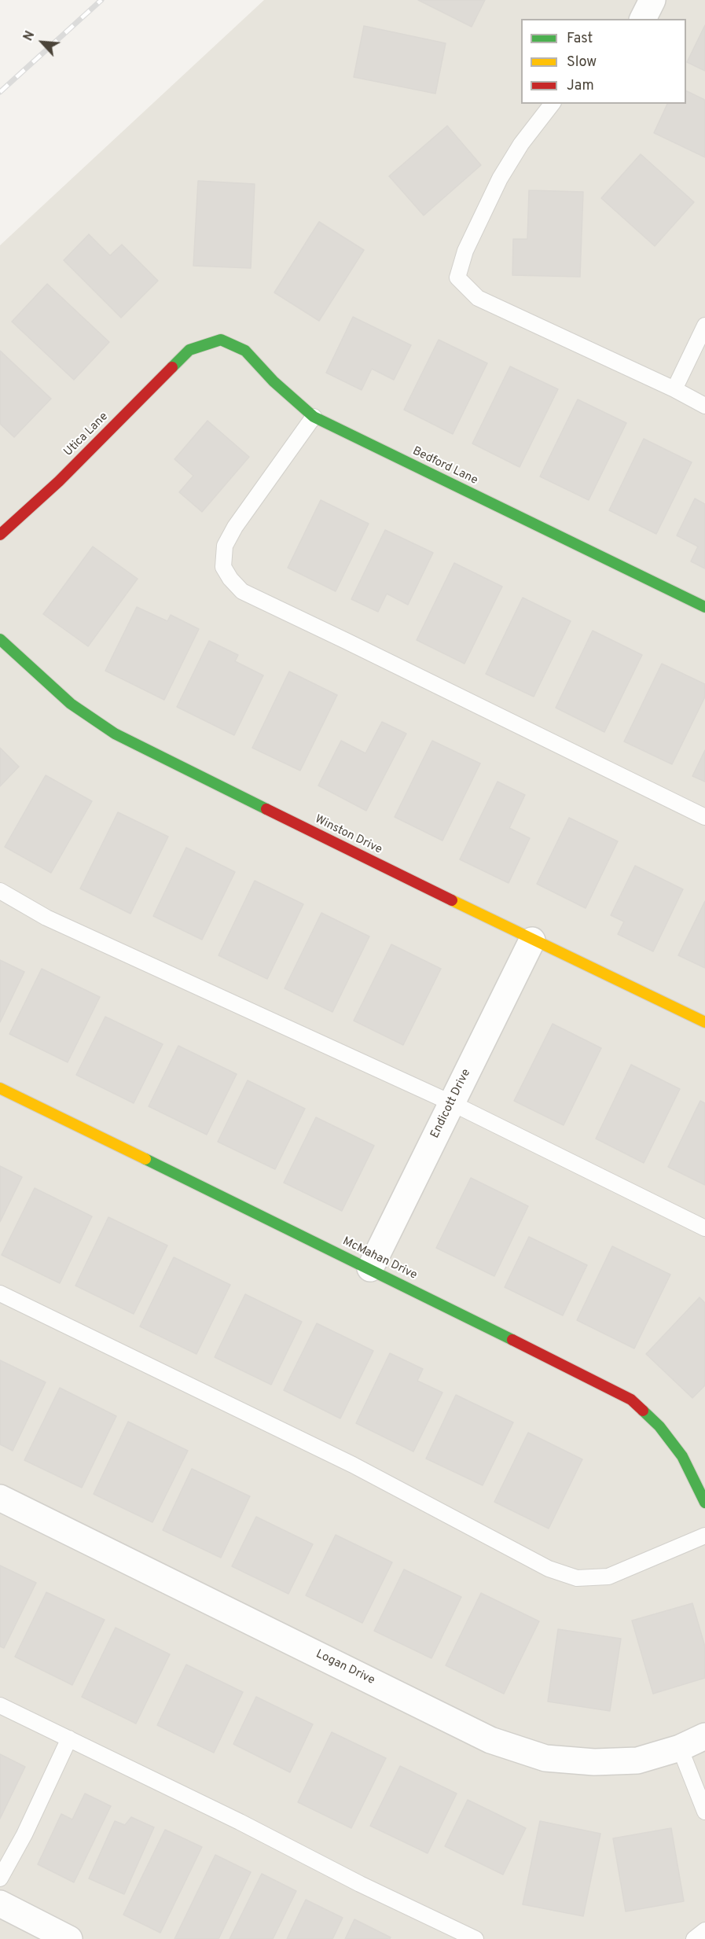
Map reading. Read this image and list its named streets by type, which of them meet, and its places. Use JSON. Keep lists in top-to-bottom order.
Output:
{
  "streets": {
    "street": [
      "Utica Lane",
      "Bedford Lane",
      "Winston Drive",
      "Endicott Drive",
      "McMahan Drive",
      "Logan Drive"
    ]
  },
  "crossings": [
    ["Utica Lane", "Bedford Lane"],
    ["Winston Drive", "Endicott Drive"],
    ["Endicott Drive", "McMahan Drive"]
  ],
  "legend": ["Fast", "Slow", "Jam"],
  "north": "top left"
}
